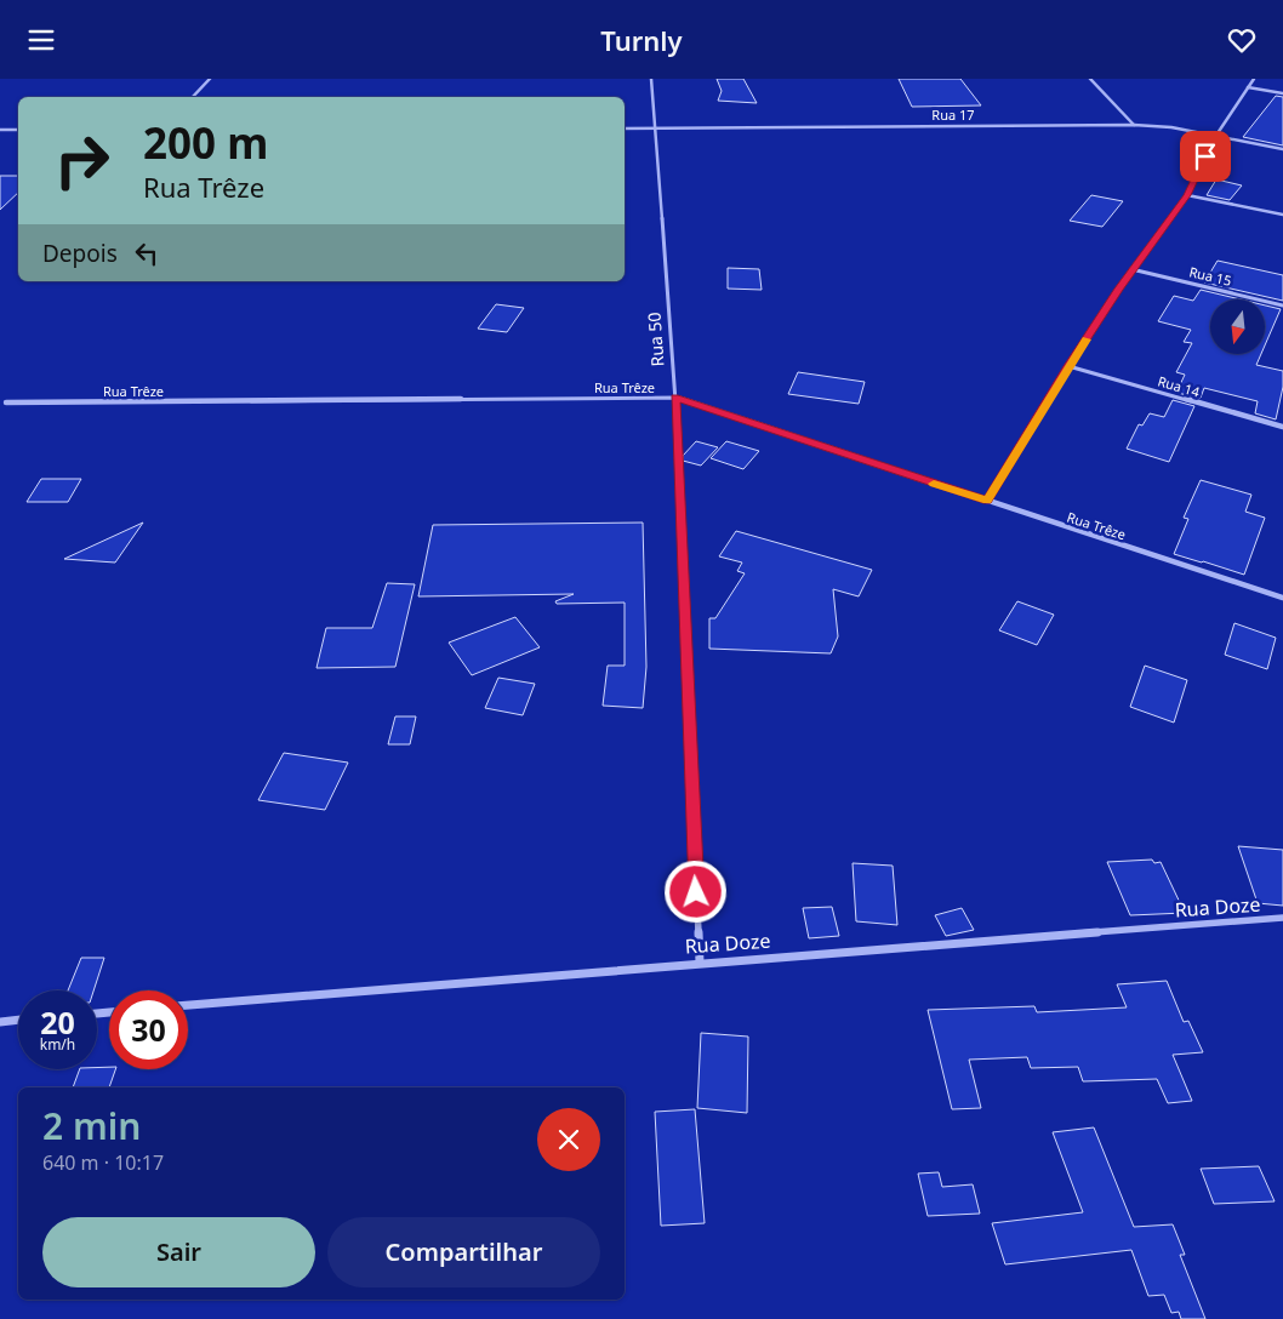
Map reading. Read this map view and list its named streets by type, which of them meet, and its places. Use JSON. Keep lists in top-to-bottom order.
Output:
{
  "streets": {
    "street": [
      "Rua 17",
      "Rua 15",
      "Rua 50",
      "Rua 14",
      "Rua Trêze",
      "Rua Doze"
    ]
  },
  "crossings": [
    ["Rua 17", "Rua 50"],
    ["Rua 50", "Rua Trêze"],
    ["Rua 50", "Rua Doze"]
  ],
  "north": "bottom",
  "page": {
    "header": "Turnly",
    "turn": ["200 m", "Rua Trêze"],
    "then": "Depois",
    "speed": "20 km/h",
    "limit": "30",
    "heading": ["2 min", "640 m · 10:17"],
    "buttons": ["Sair", "Compartilhar"]
  }
}
